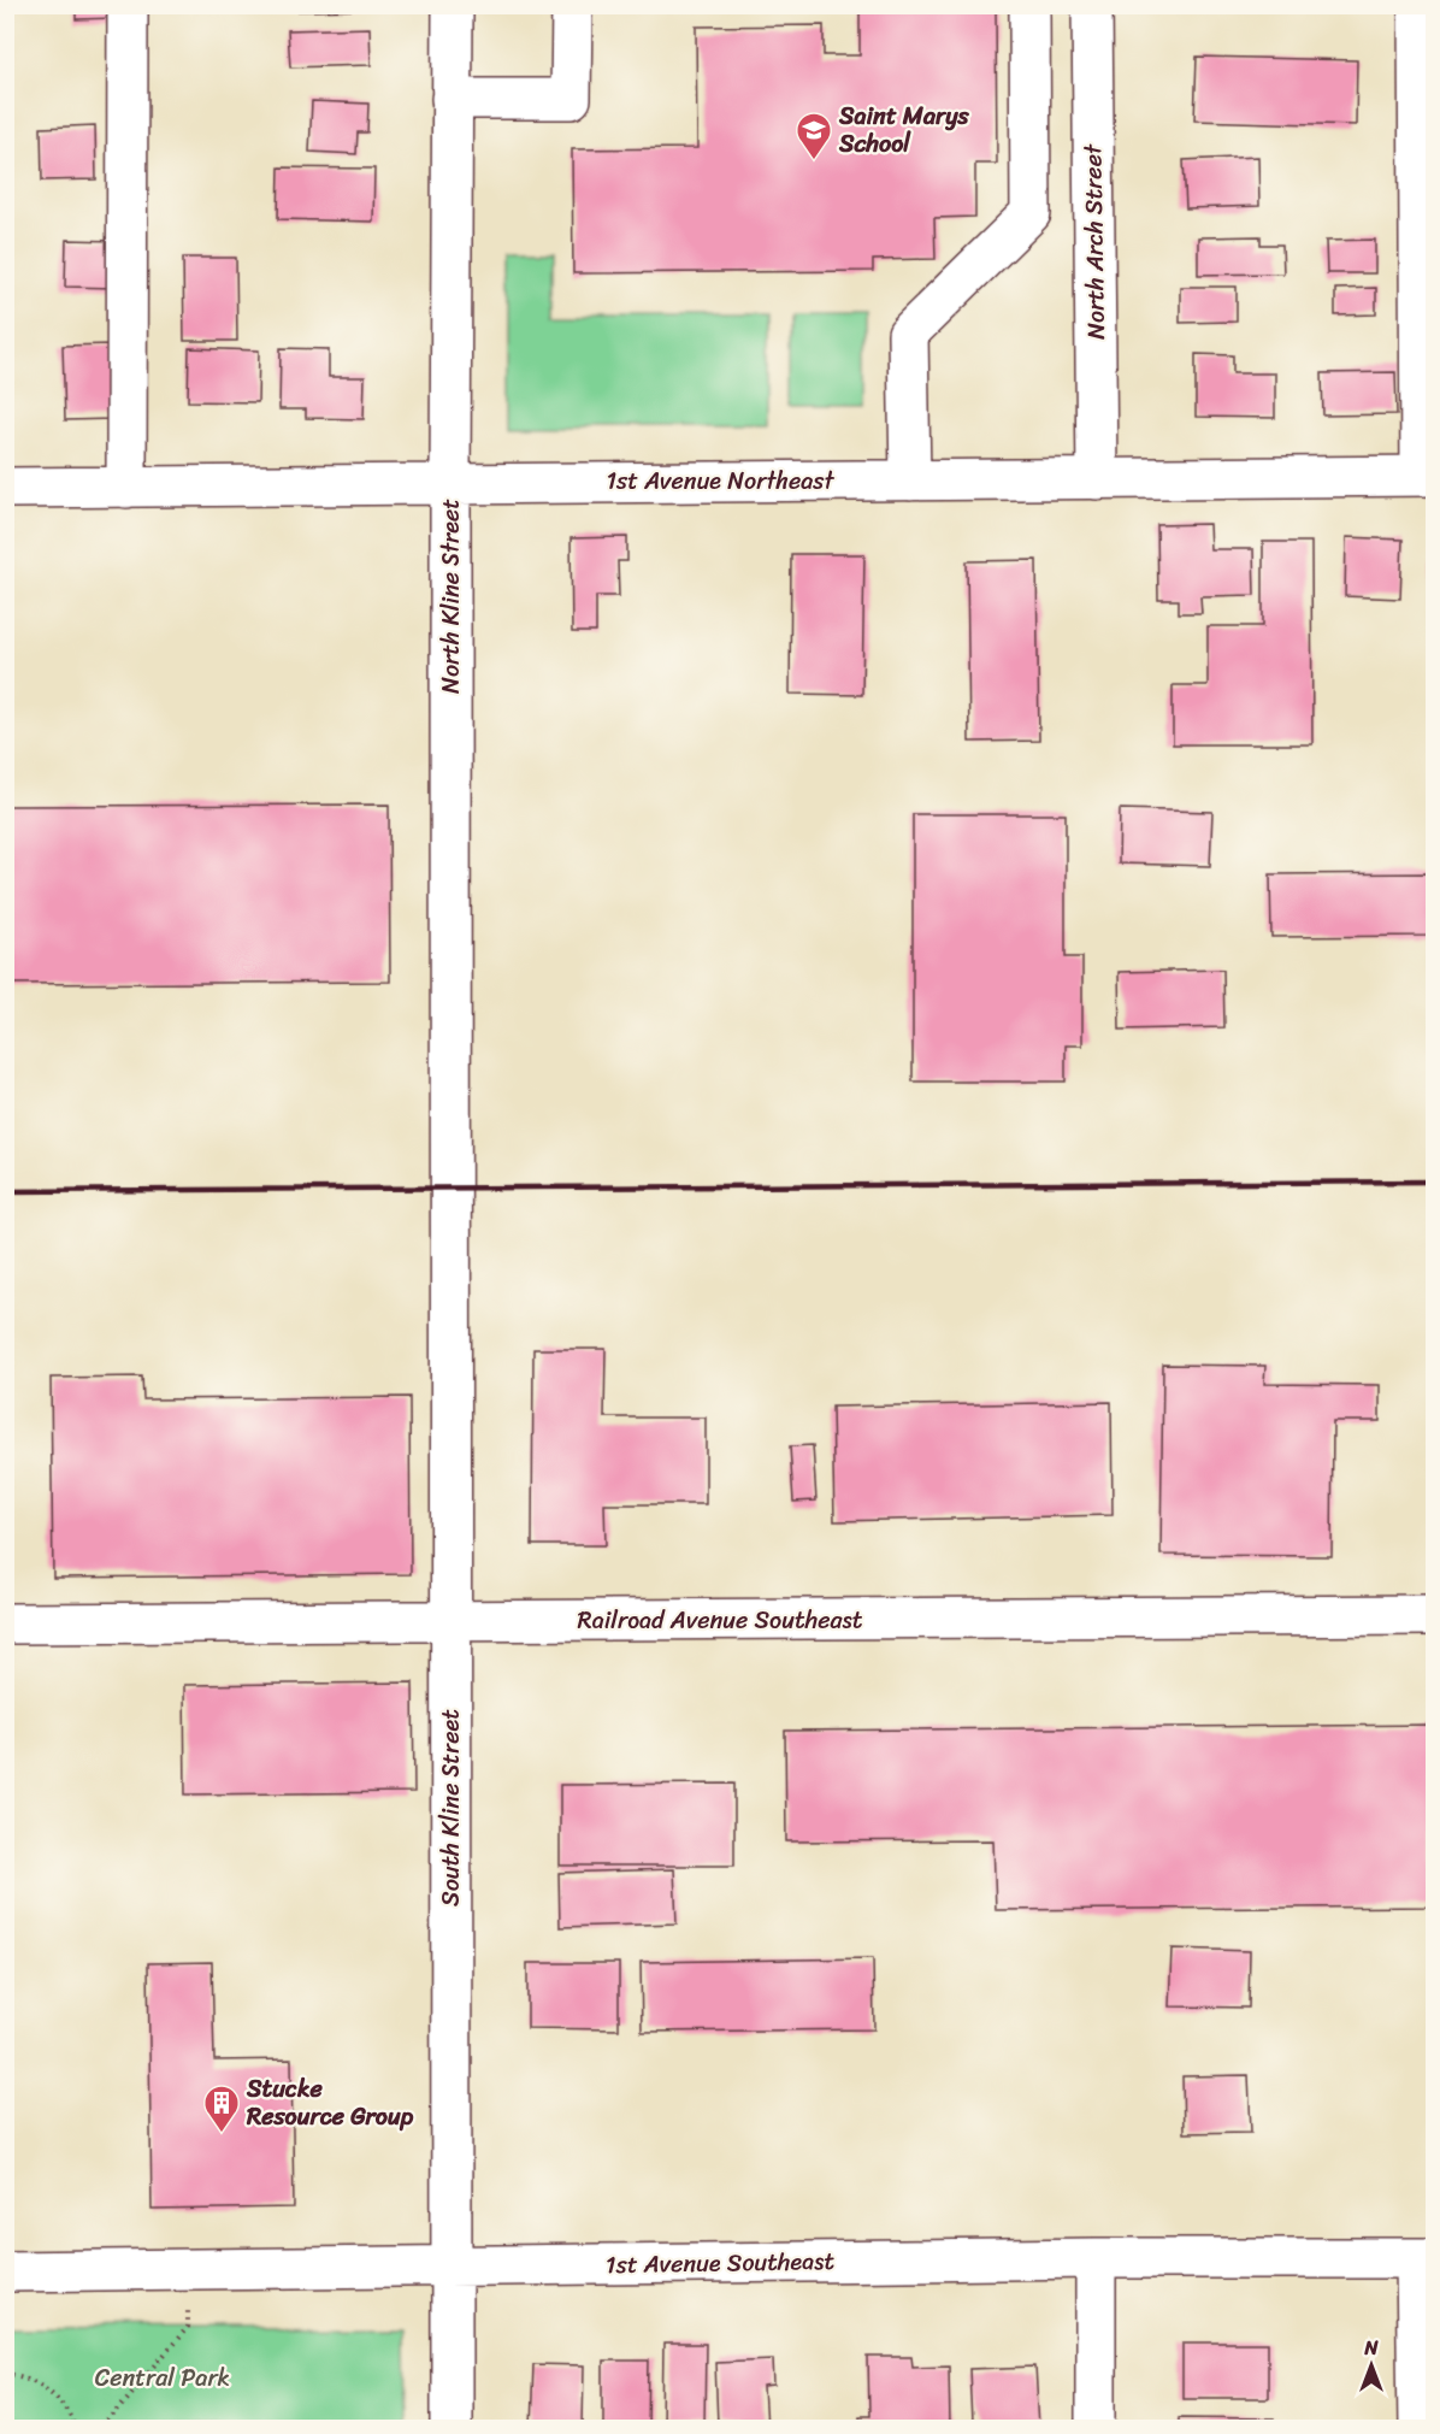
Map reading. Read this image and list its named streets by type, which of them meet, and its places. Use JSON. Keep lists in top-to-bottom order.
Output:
{
  "streets": {
    "street": [
      "North Arch Street",
      "1st Avenue Northeast",
      "North Kline Street",
      "Railroad Avenue Southeast",
      "South Kline Street",
      "1st Avenue Southeast"
    ]
  },
  "crossings": [
    ["North Arch Street", "1st Avenue Northeast"],
    ["1st Avenue Northeast", "North Kline Street"],
    ["North Kline Street", "South Kline Street"],
    ["Railroad Avenue Southeast", "South Kline Street"],
    ["South Kline Street", "1st Avenue Southeast"]
  ],
  "parks": ["Central Park"],
  "places": {
    "school or university": ["Saint Marys School"],
    "building": ["Stucke Resource Group"]
  },
  "north": "top"
}
